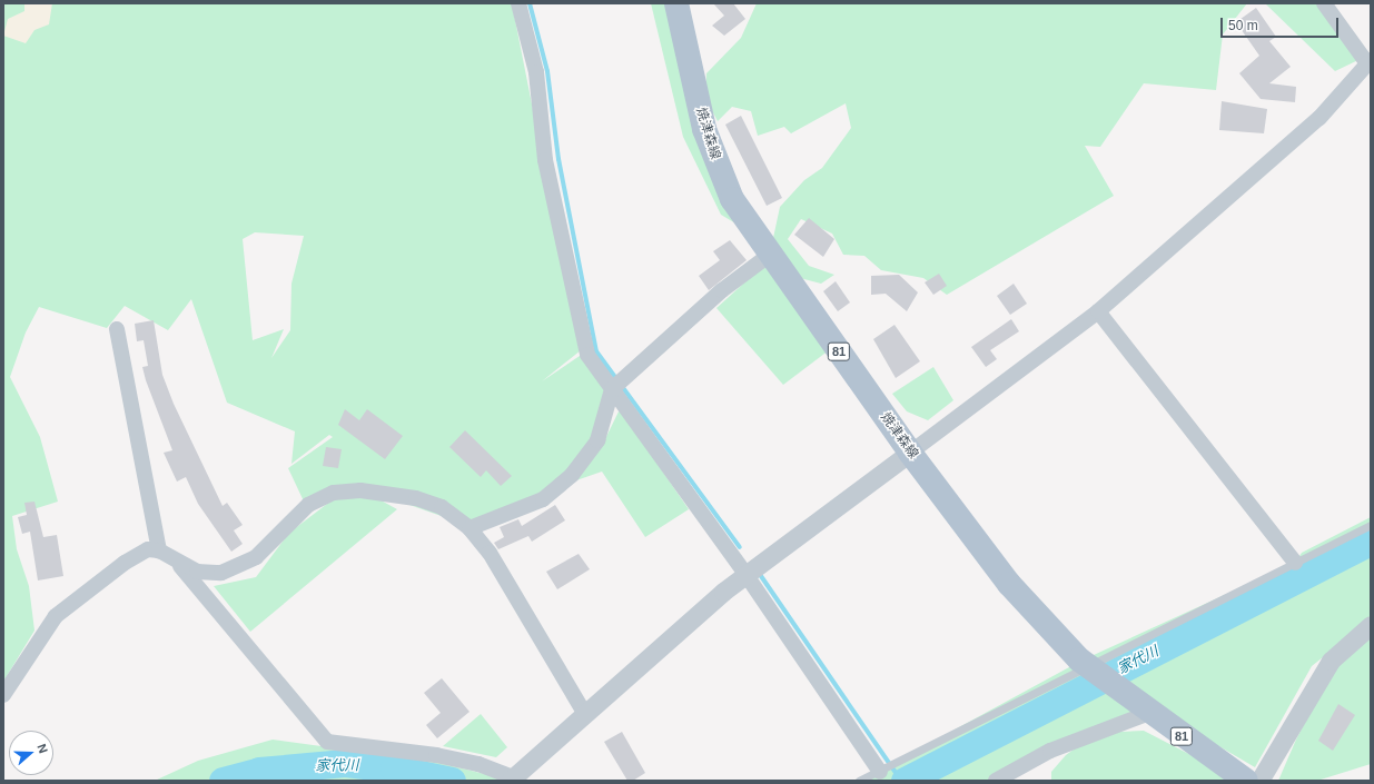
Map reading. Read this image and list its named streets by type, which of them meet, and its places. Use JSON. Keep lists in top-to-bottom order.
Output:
{
  "streets": {
    "main road": ["焼津森線", "81"]
  },
  "water": ["家代川"],
  "scale_bar": "50 m",
  "north": "right"
}
